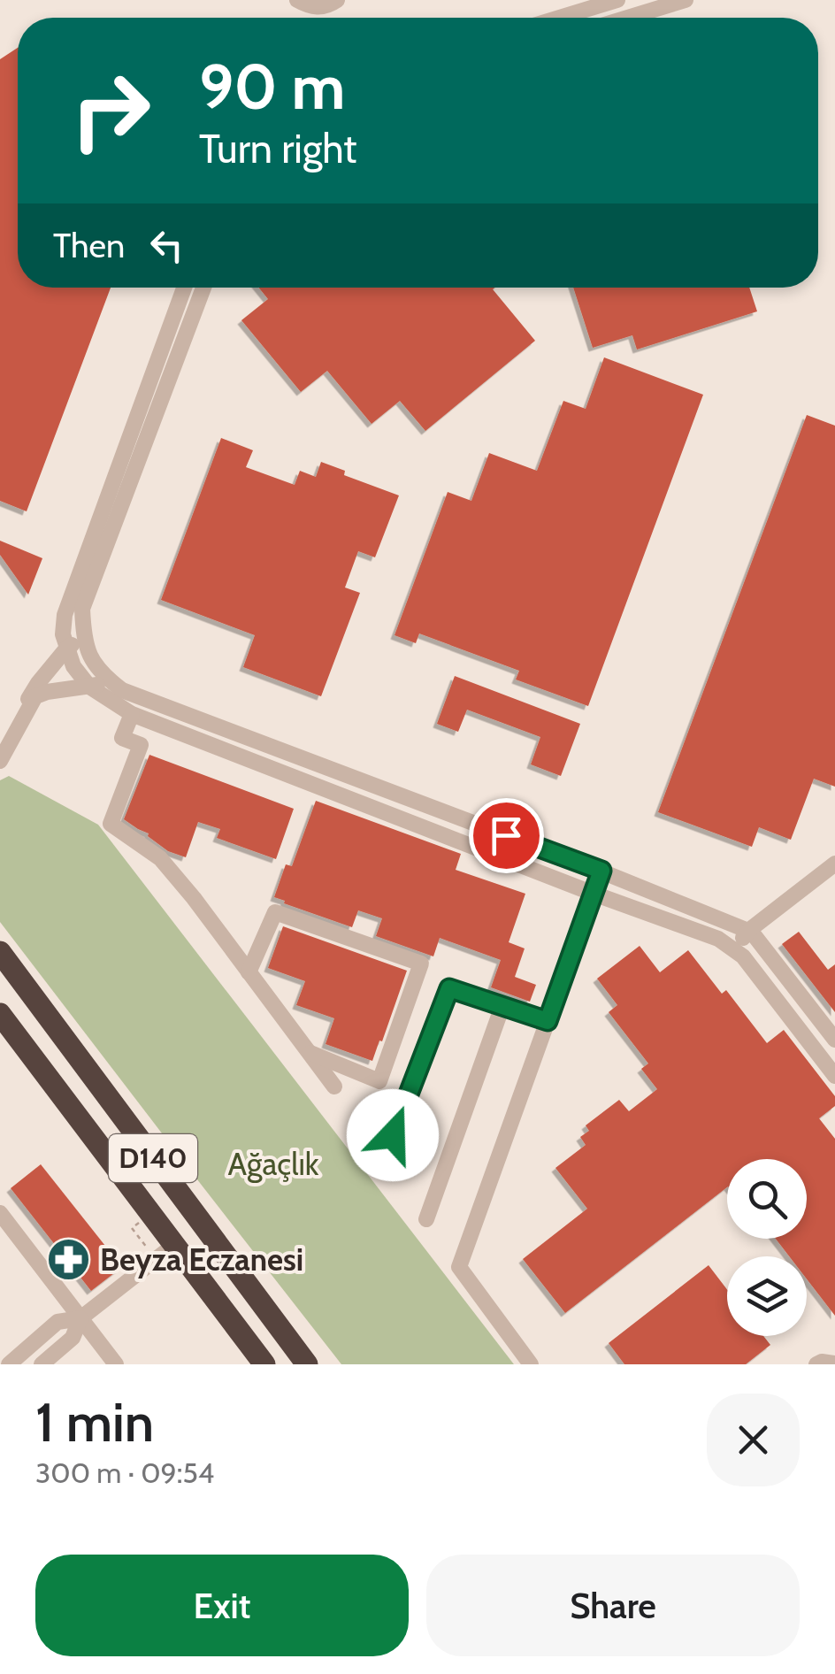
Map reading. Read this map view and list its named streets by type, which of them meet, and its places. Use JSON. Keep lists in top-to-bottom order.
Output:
{
  "streets": {
    "highway": ["D140"]
  },
  "parks": ["Ağaçlık"],
  "places": {
    "pharmacy": ["Beyza Eczanesi"]
  },
  "page": {
    "turn": ["90 m", "Turn right"],
    "then": "Then",
    "heading": ["1 min", "300 m · 09:54"],
    "buttons": ["Exit", "Share"]
  }
}
